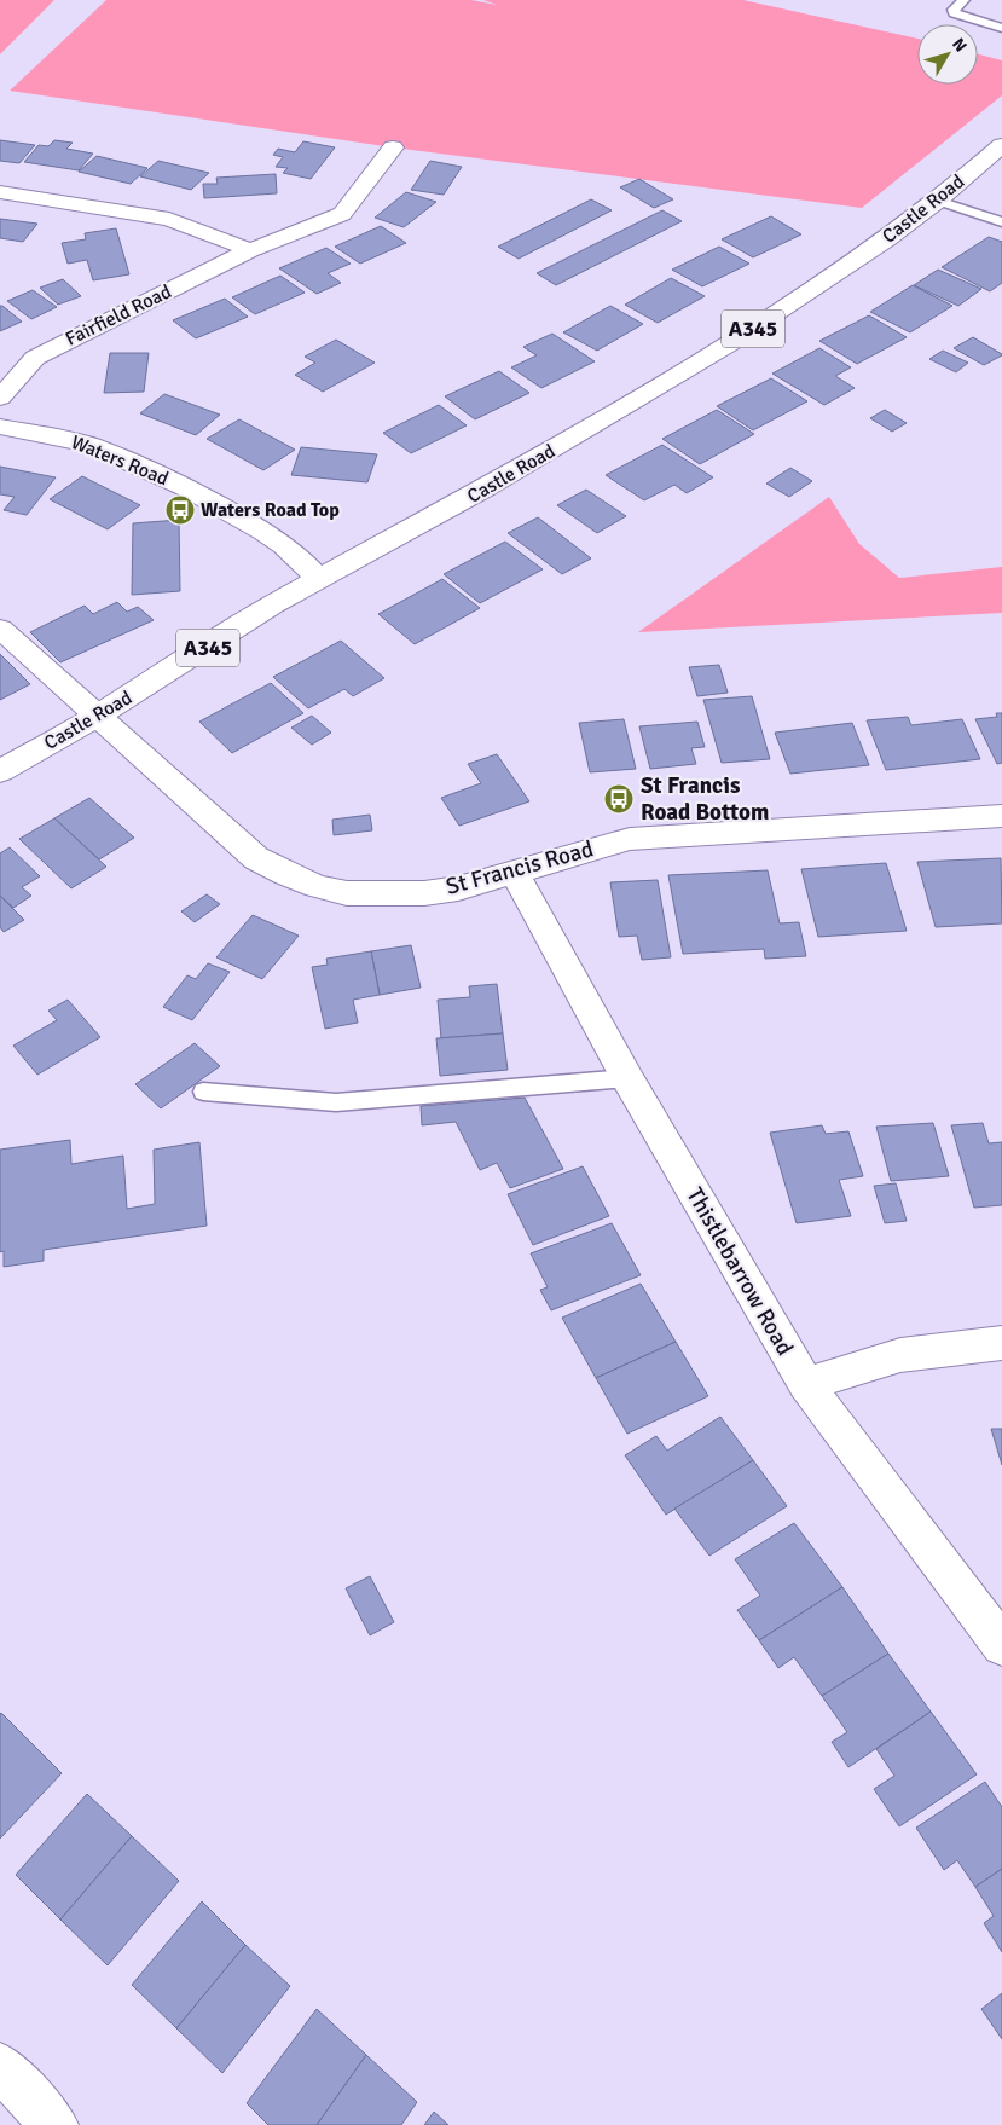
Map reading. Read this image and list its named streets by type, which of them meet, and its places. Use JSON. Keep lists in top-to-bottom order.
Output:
{
  "streets": {
    "street": [
      "Castle Road",
      "Fairfield Road",
      "A345",
      "Waters Road",
      "St Francis Road",
      "Thistlebarrow Road"
    ]
  },
  "crossings": [
    ["Castle Road", "Waters Road"],
    ["Castle Road", "St Francis Road"],
    ["St Francis Road", "Thistlebarrow Road"]
  ],
  "places": {
    "bus stop": ["Waters Road Top", "St Francis Road Bottom"]
  },
  "north": "top right"
}
